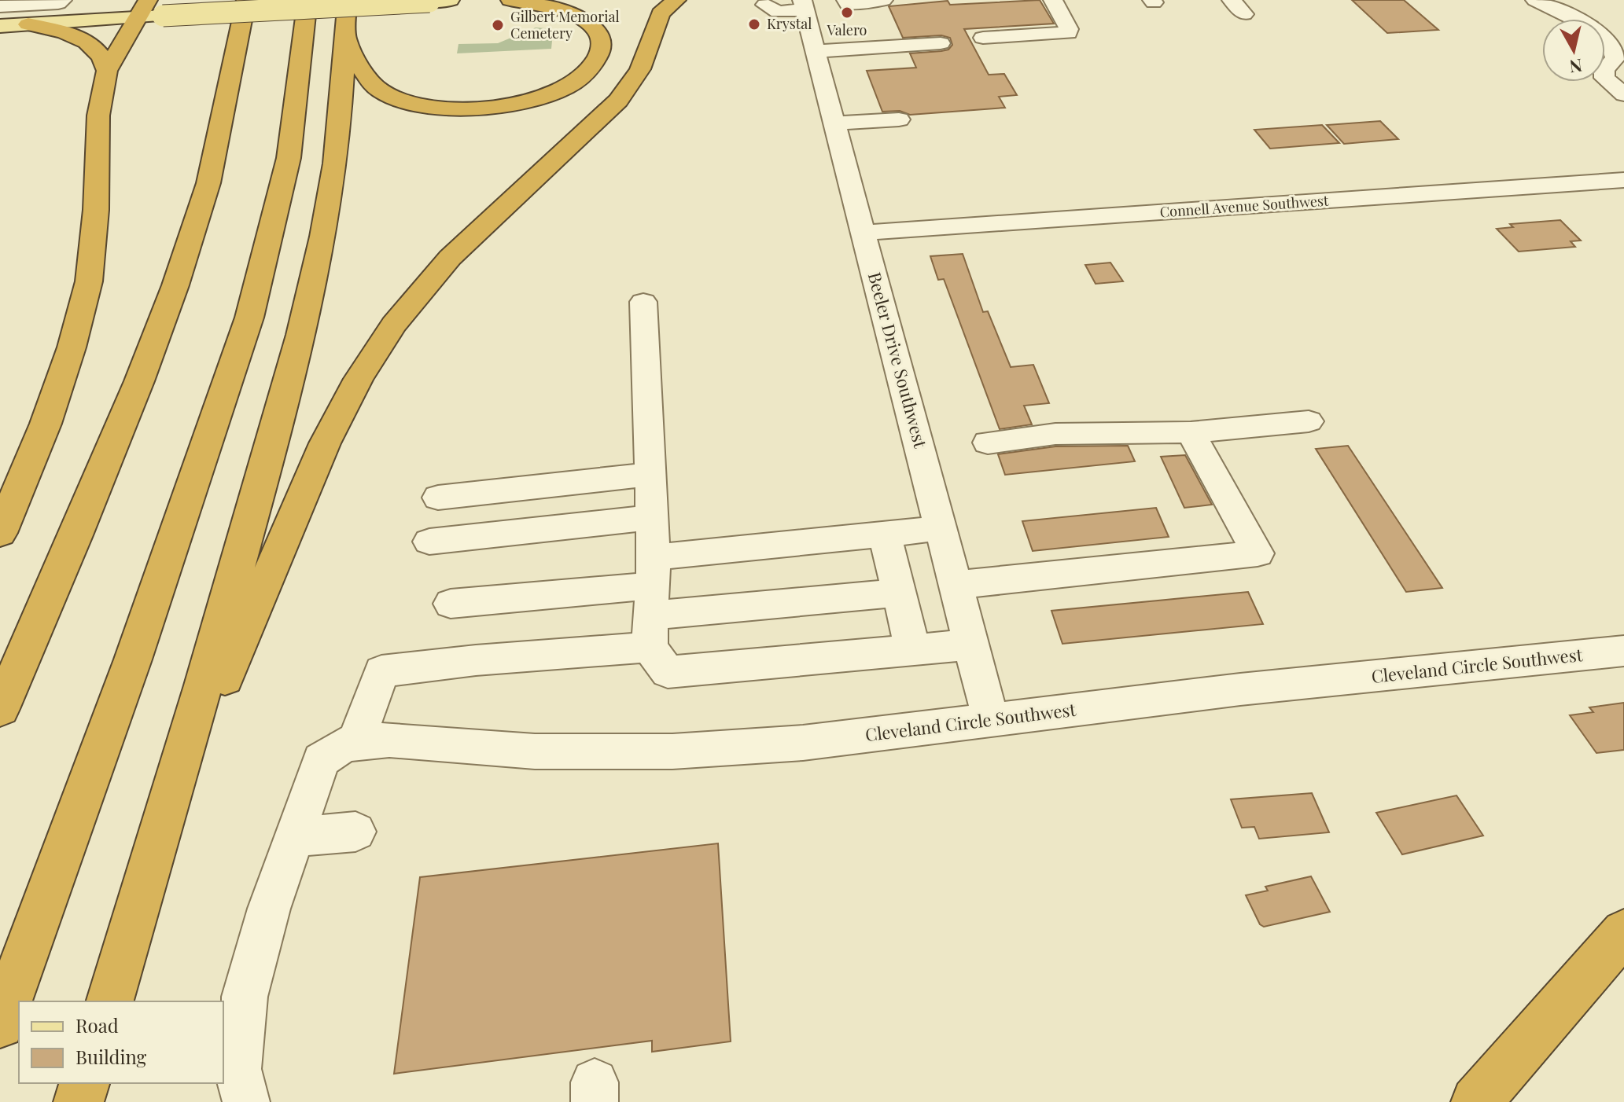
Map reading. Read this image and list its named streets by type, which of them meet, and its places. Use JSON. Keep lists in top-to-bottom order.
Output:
{
  "streets": {
    "street": ["Connell Avenue Southwest", "Beeler Drive Southwest", "Cleveland Circle Southwest"]
  },
  "crossings": [
    ["Connell Avenue Southwest", "Beeler Drive Southwest"],
    ["Beeler Drive Southwest", "Cleveland Circle Southwest"]
  ],
  "places": ["Valero", "Krystal", "Gilbert Memorial Cemetery"],
  "legend": ["Road", "Building"],
  "north": "bottom"
}
